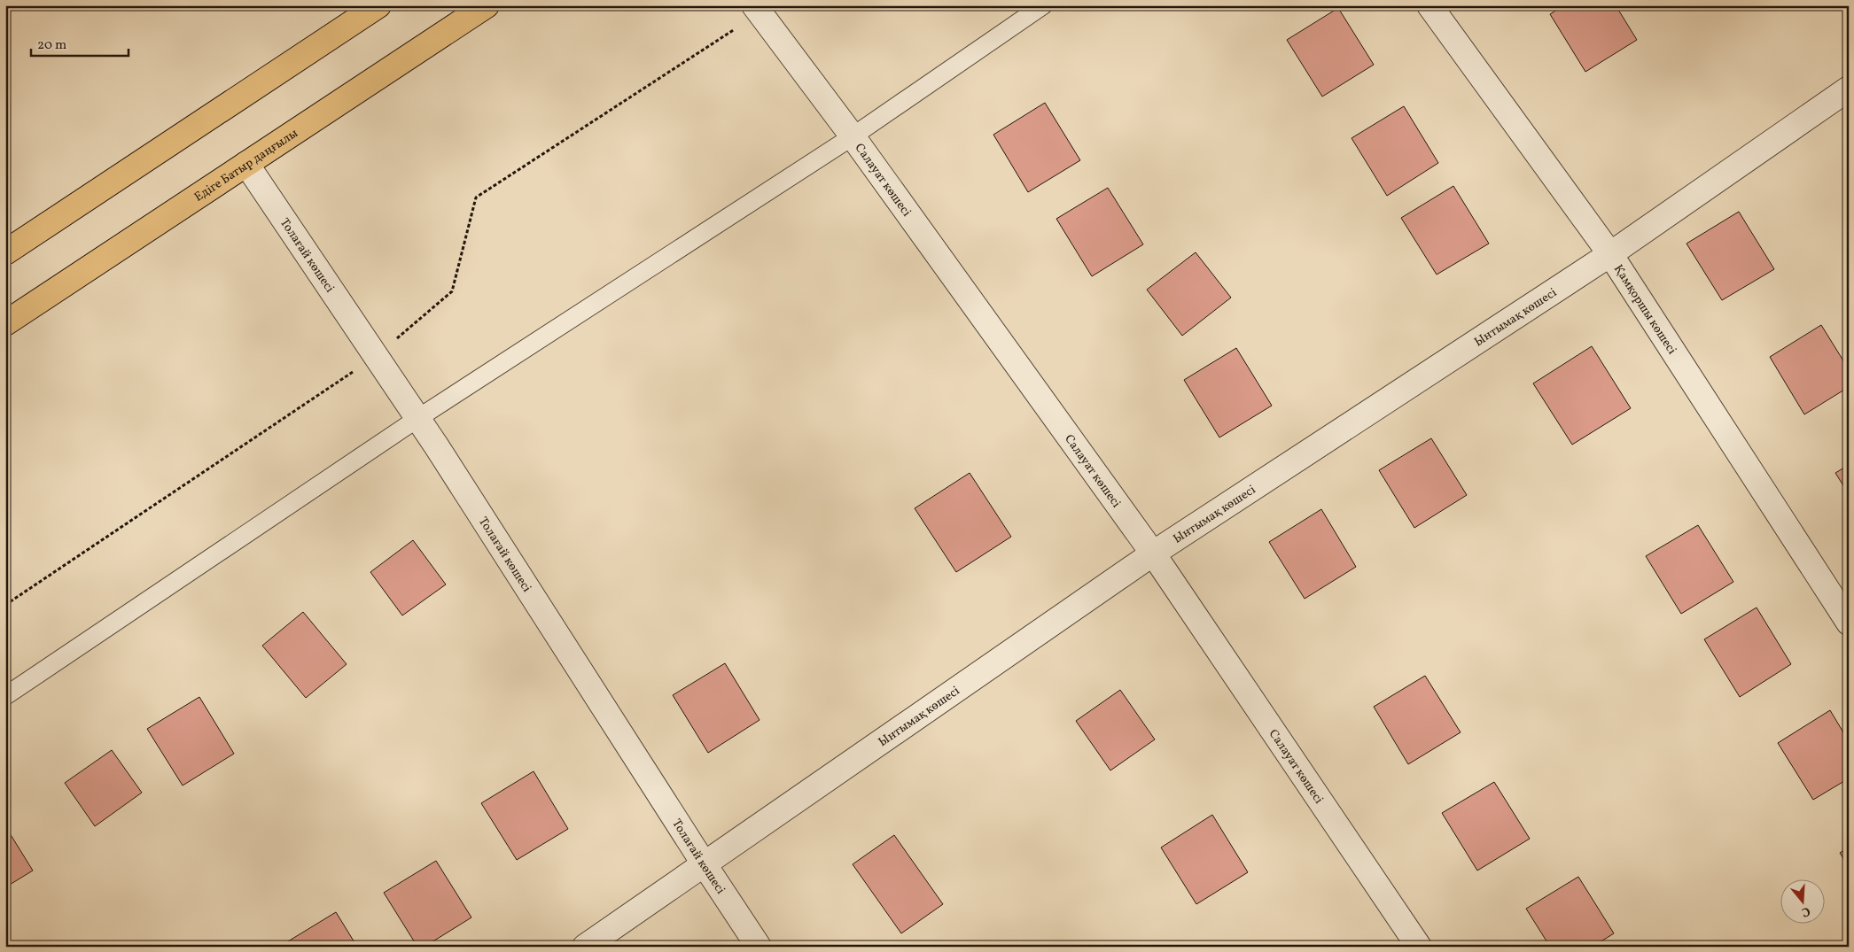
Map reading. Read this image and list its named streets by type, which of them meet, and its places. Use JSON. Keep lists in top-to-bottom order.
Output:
{
  "streets": {
    "main road": ["Едіге Батыр даңғылы"],
    "street": [
      "Салауат көшесі",
      "Толағай көшесі",
      "Қамқоршы көшесі",
      "Ынтымақ көшесі"
    ]
  },
  "crossings": [
    ["Едіге Батыр даңғылы", "Толағай көшесі"],
    ["Салауат көшесі", "Ынтымақ көшесі"],
    ["Толағай көшесі", "Ынтымақ көшесі"],
    ["Қамқоршы көшесі", "Ынтымақ көшесі"]
  ],
  "scale_bar": "20 m",
  "north": "bottom"
}
